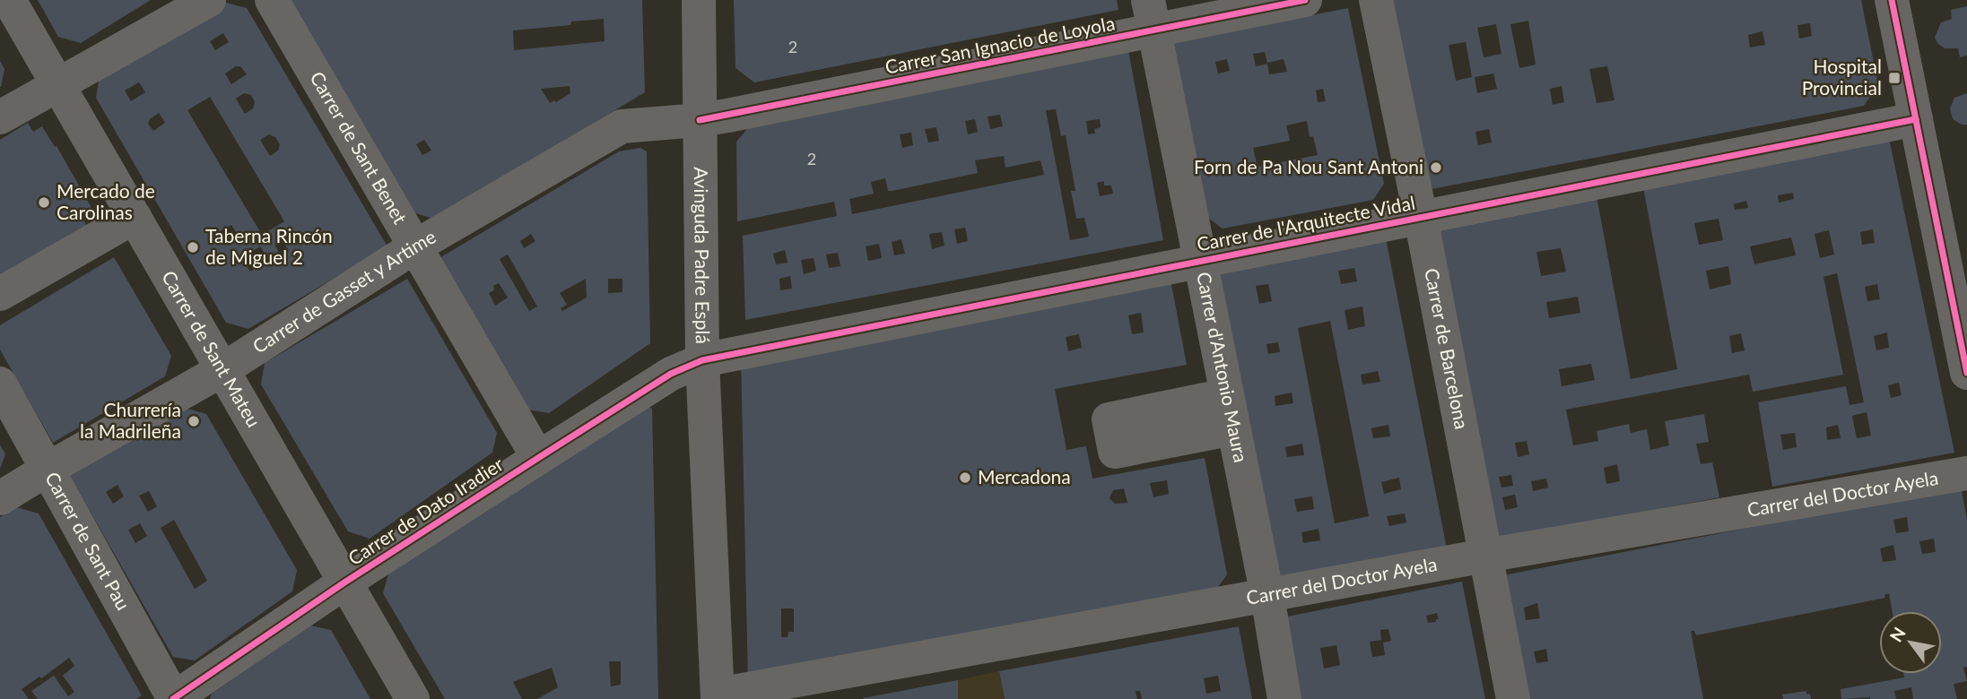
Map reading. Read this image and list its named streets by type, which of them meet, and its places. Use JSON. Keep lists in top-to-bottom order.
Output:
{
  "streets": {
    "street": [
      "Carrer San Ignacio de Loyola",
      "Carrer de Sant Benet",
      "Carrer de l'Arquitecte Vidal",
      "Avinguda Padre Esplá",
      "Carrer de Gasset y Artime",
      "Carrer de Sant Mateu",
      "Carrer de Barcelona",
      "Carrer d'Antonio Maura",
      "Carrer del Doctor Ayela",
      "Carrer de Dato Iradier",
      "Carrer de Sant Pau"
    ]
  },
  "crossings": [
    ["Carrer San Ignacio de Loyola", "Avinguda Padre Esplá"],
    ["Carrer San Ignacio de Loyola", "Carrer de Gasset y Artime"],
    ["Carrer San Ignacio de Loyola", "Carrer d'Antonio Maura"],
    ["Carrer de Sant Benet", "Carrer de Gasset y Artime"],
    ["Carrer de Sant Benet", "Carrer de Dato Iradier"],
    ["Carrer de l'Arquitecte Vidal", "Avinguda Padre Esplá"],
    ["Carrer de l'Arquitecte Vidal", "Carrer de Barcelona"],
    ["Carrer de l'Arquitecte Vidal", "Carrer d'Antonio Maura"],
    ["Carrer de l'Arquitecte Vidal", "Carrer de Dato Iradier"],
    ["Avinguda Padre Esplá", "Carrer de Gasset y Artime"],
    ["Avinguda Padre Esplá", "Carrer del Doctor Ayela"],
    ["Avinguda Padre Esplá", "Carrer de Dato Iradier"],
    ["Carrer de Gasset y Artime", "Carrer de Sant Mateu"],
    ["Carrer de Gasset y Artime", "Carrer de Sant Pau"],
    ["Carrer de Sant Mateu", "Carrer de Dato Iradier"],
    ["Carrer de Barcelona", "Carrer del Doctor Ayela"],
    ["Carrer d'Antonio Maura", "Carrer del Doctor Ayela"],
    ["Carrer de Dato Iradier", "Carrer de Sant Pau"]
  ],
  "places": {
    "transit": ["Hospital Provincial"],
    "other": [
      "Forn de Pa Nou Sant Antoni",
      "Mercado de Carolinas",
      "Taberna Rincón de Miguel 2",
      "Churrería la Madrileña",
      "Mercadona"
    ]
  },
  "house_numbers": ["2", "2"],
  "north": "top left"
}
